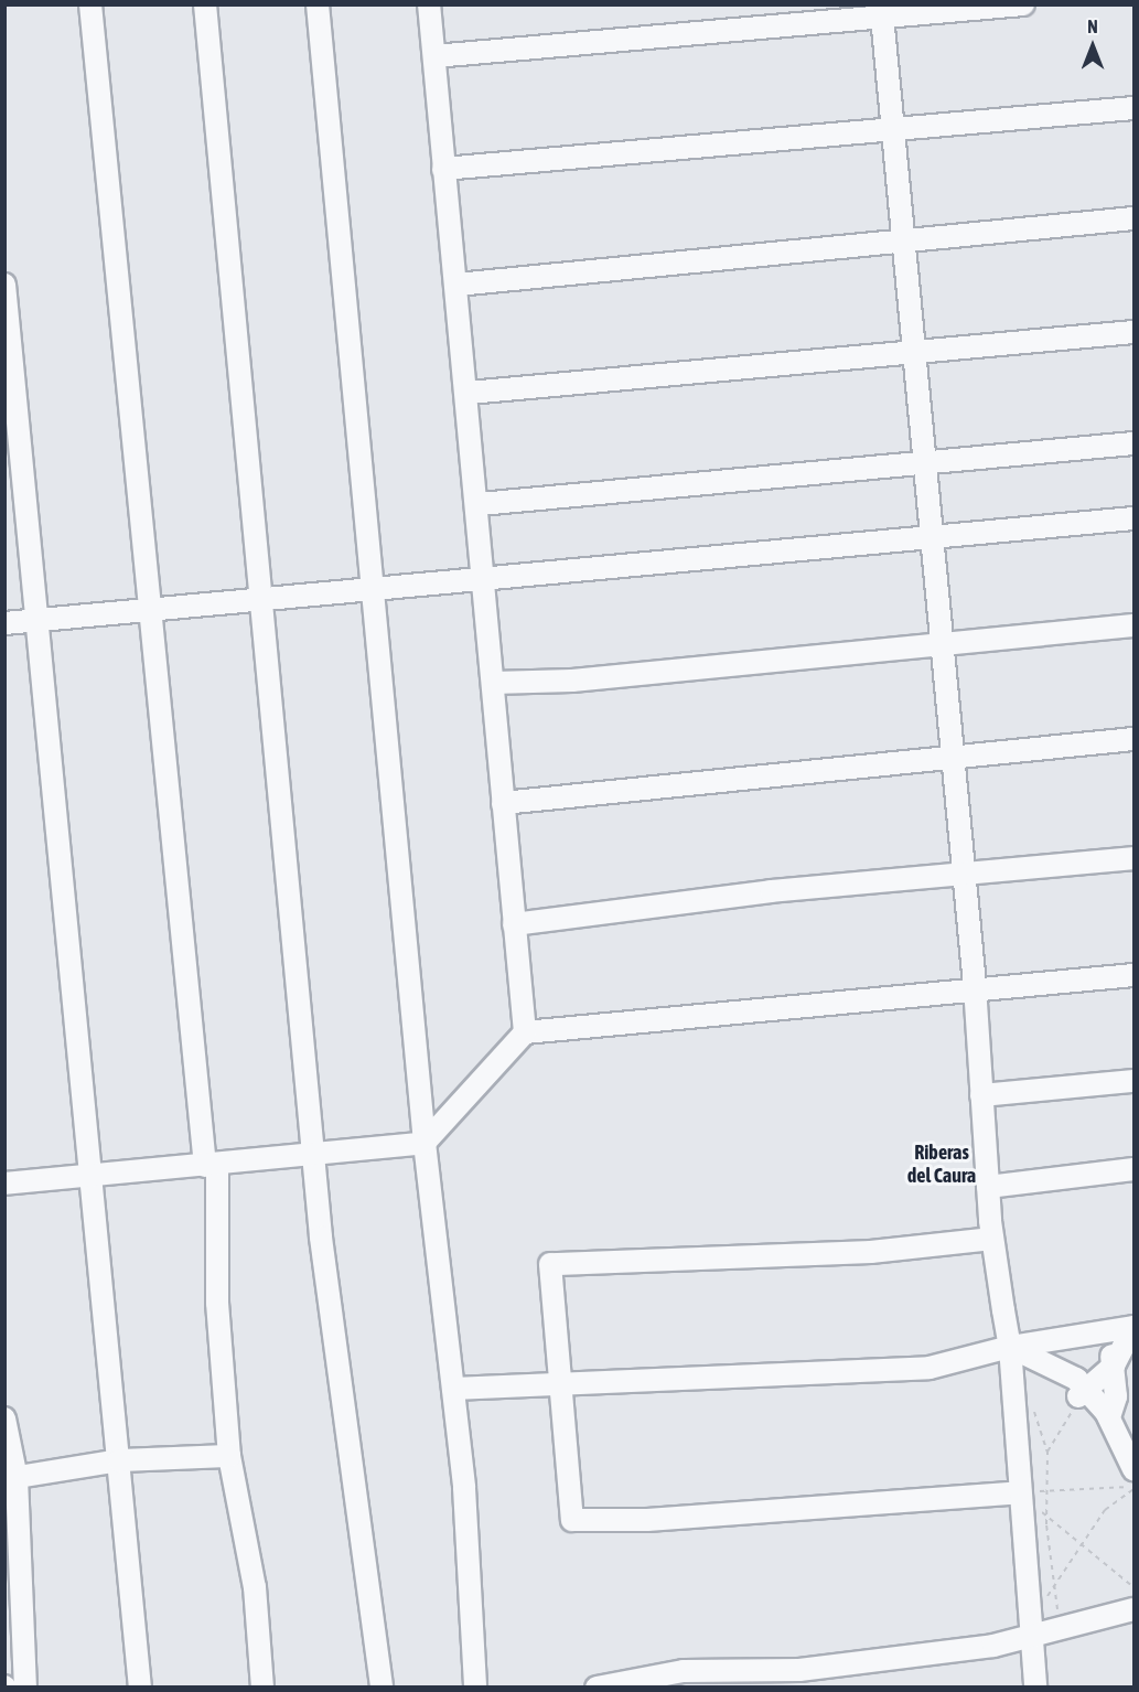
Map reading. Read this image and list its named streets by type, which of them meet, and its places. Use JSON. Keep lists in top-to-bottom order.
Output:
{
  "districts": ["Riberas del Caura"],
  "north": "top"
}
